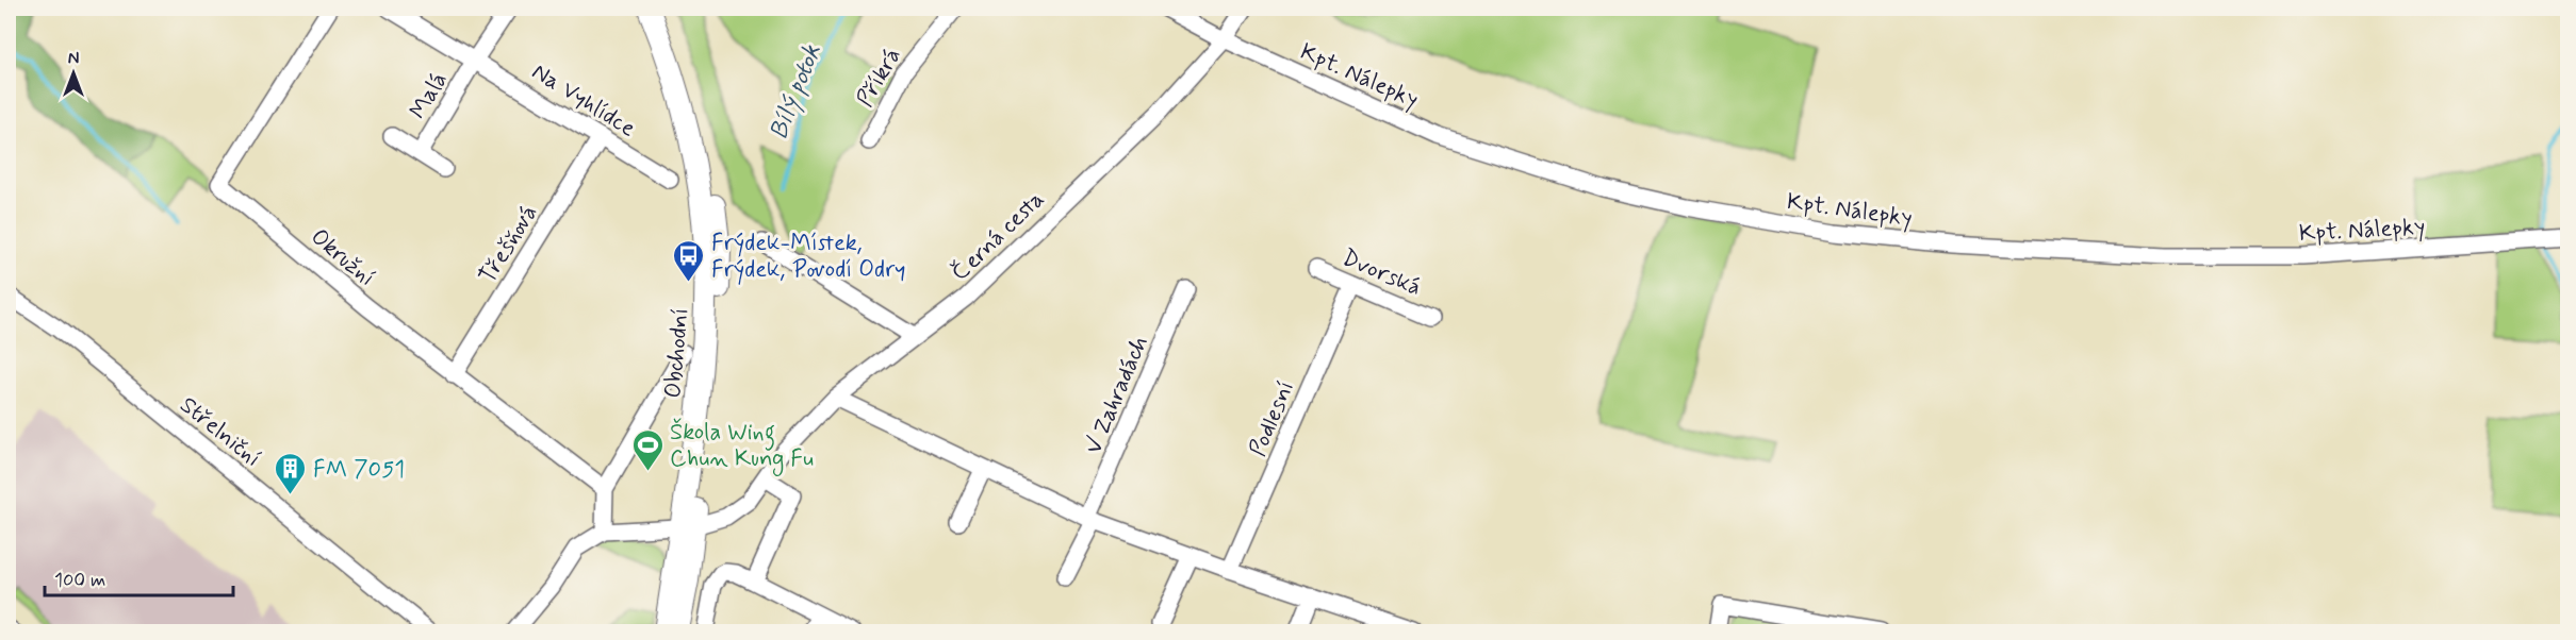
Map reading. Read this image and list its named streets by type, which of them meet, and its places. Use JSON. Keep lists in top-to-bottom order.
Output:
{
  "streets": {
    "main road": ["Obchodní"],
    "street": [
      "Kpt. Nálepky",
      "Příkrá",
      "Malá",
      "Na Vyhlídce",
      "Černá cesta",
      "Třešňová",
      "Okružní",
      "Dvorská",
      "V Zahradách",
      "Podlesní",
      "Střelniční"
    ]
  },
  "crossings": [
    ["Kpt. Nálepky", "Černá cesta"],
    ["Malá", "Na Vyhlídce"],
    ["Na Vyhlídce", "Třešňová"],
    ["Černá cesta", "Obchodní"],
    ["Třešňová", "Okružní"],
    ["Dvorská", "Podlesní"]
  ],
  "water": ["Bílý potok"],
  "places": {
    "bus stop": ["Frýdek-Místek, Frýdek, Povodí Odry"],
    "sports": ["Škola Wing Chun Kung Fu"],
    "building": ["FM 7051"]
  },
  "scale_bar": "100 m",
  "north": "top"
}
